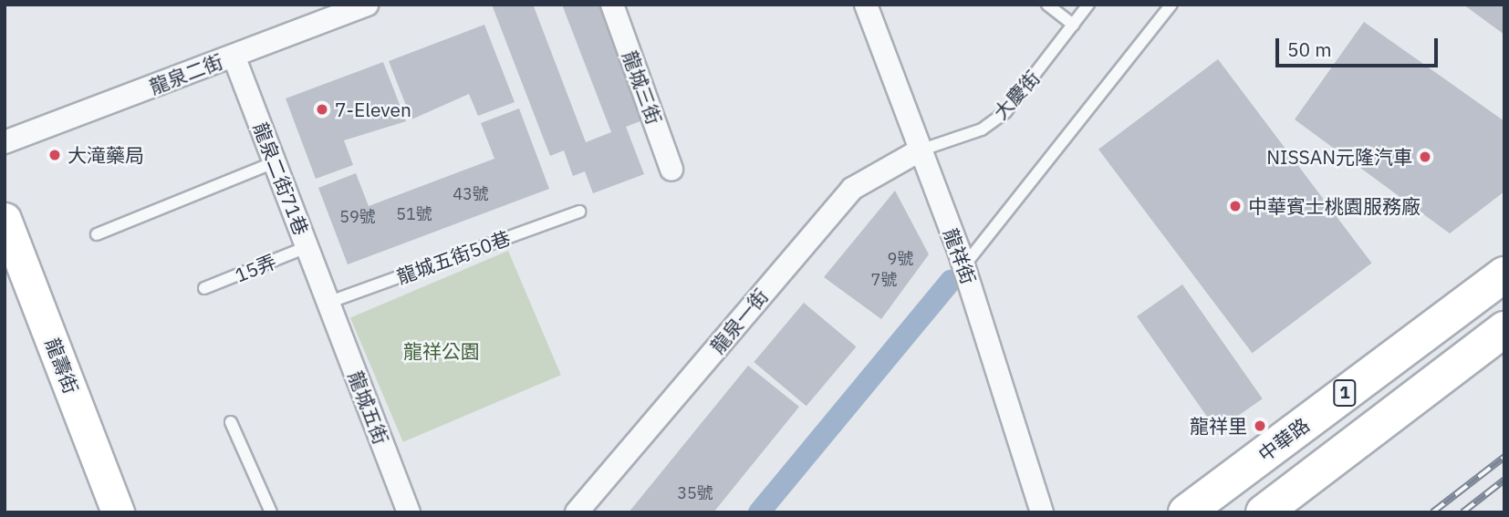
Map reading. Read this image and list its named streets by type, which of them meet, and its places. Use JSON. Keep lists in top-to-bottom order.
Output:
{
  "streets": {
    "main road": ["1", "中華路"],
    "street": [
      "龍泉二街",
      "龍城三街",
      "龍泉二街71巷",
      "龍祥街",
      "龍泉一街",
      "龍壽街",
      "龍城五街"
    ],
    "lane": ["大慶街", "龍城五街50巷", "15弄"]
  },
  "crossings": [
    ["龍泉二街", "龍泉二街71巷"],
    ["大慶街", "龍祥街"],
    ["大慶街", "龍泉一街"],
    ["龍泉二街71巷", "龍城五街50巷"],
    ["龍泉二街71巷", "15弄"],
    ["龍泉二街71巷", "龍城五街"],
    ["龍祥街", "龍泉一街"],
    ["龍城五街50巷", "龍城五街"]
  ],
  "parks": ["龍祥公園"],
  "places": [
    "7-Eleven",
    "大滝藥局",
    "NISSAN元隆汽車",
    "中華賓士桃園服務廠",
    "龍祥里"
  ],
  "house_numbers": [
    "43號",
    "51號",
    "59號",
    "9號",
    "7號",
    "35號"
  ],
  "scale_bar": "50 m"
}
